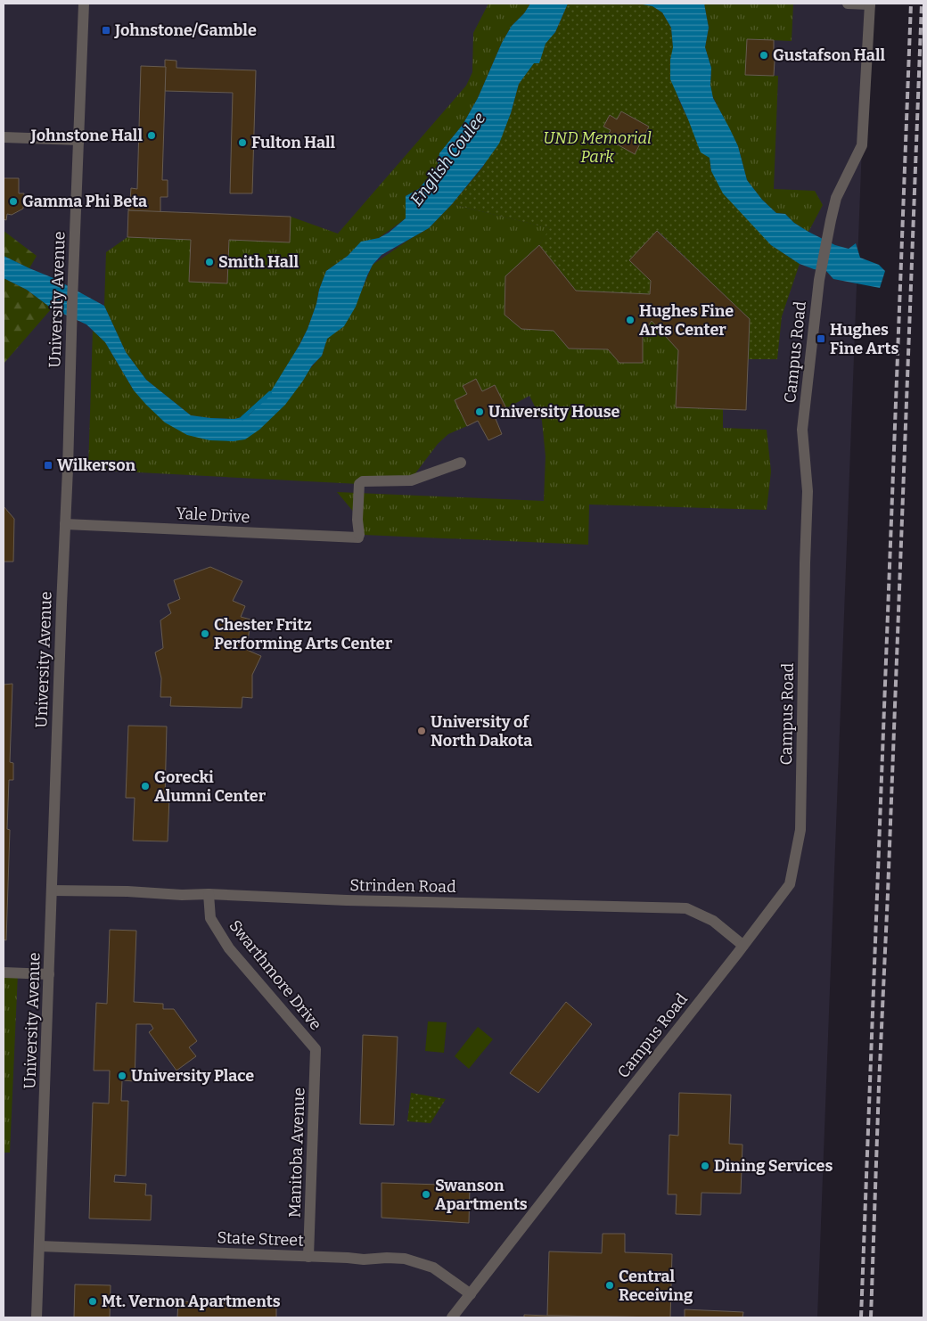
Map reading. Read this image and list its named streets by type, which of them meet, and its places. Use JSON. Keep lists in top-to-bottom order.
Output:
{
  "streets": {
    "street": [
      "University Avenue",
      "Campus Road",
      "Yale Drive",
      "Strinden Road",
      "Swarthmore Drive",
      "Manitoba Avenue",
      "State Street"
    ]
  },
  "crossings": [
    ["University Avenue", "Yale Drive"],
    ["University Avenue", "Strinden Road"],
    ["University Avenue", "State Street"],
    ["Campus Road", "Strinden Road"],
    ["Campus Road", "State Street"],
    ["Strinden Road", "Swarthmore Drive"],
    ["Swarthmore Drive", "Manitoba Avenue"],
    ["Manitoba Avenue", "State Street"]
  ],
  "water": ["English Coulee"],
  "parks": ["UND Memorial Park"],
  "places": {
    "transit": ["Johnstone/Gamble", "Hughes Fine Arts", "Wilkerson"],
    "other": [
      "Gustafson Hall",
      "Johnstone Hall",
      "Fulton Hall",
      "Gamma Phi Beta",
      "Smith Hall",
      "Hughes Fine Arts Center",
      "University House",
      "Chester Fritz Performing Arts Center",
      "University of North Dakota",
      "Gorecki Alumni Center",
      "University Place",
      "Dining Services",
      "Swanson Apartments",
      "Central Receiving",
      "Mt. Vernon Apartments"
    ]
  }
}
